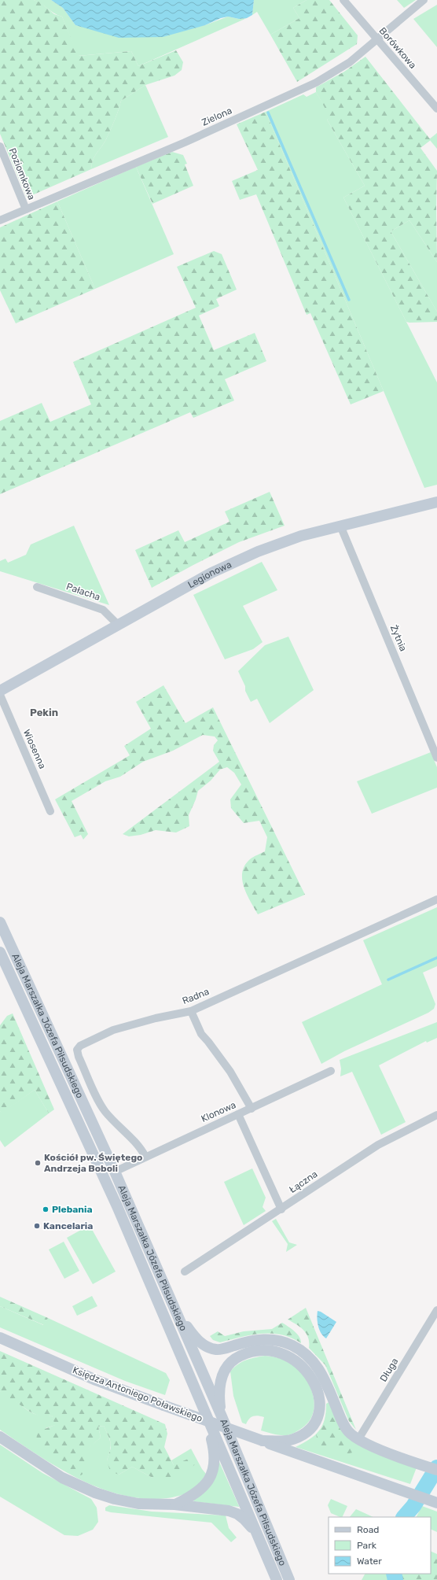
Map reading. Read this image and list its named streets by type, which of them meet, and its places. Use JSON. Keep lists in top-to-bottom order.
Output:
{
  "streets": {
    "main road": ["Legionowa", "Aleja Marszałka Józefa Piłsudskiego", "Księdza Antoniego Poławskiego"],
    "street": [
      "Borówkowa",
      "Zielona",
      "Poziomkowa",
      "Pałacha",
      "Żytnia",
      "Wiosenna",
      "Radna",
      "Klonowa",
      "Łączna",
      "Długa"
    ]
  },
  "crossings": [
    ["Borówkowa", "Zielona"],
    ["Zielona", "Poziomkowa"],
    ["Legionowa", "Pałacha"],
    ["Legionowa", "Żytnia"],
    ["Radna", "Klonowa"],
    ["Aleja Marszałka Józefa Piłsudskiego", "Klonowa"]
  ],
  "districts": ["Pekin"],
  "places": ["Kościół pw. Świętego Andrzeja Boboli", "Plebania", "Kancelaria"],
  "legend": ["Road", "Park", "Water"]
}
